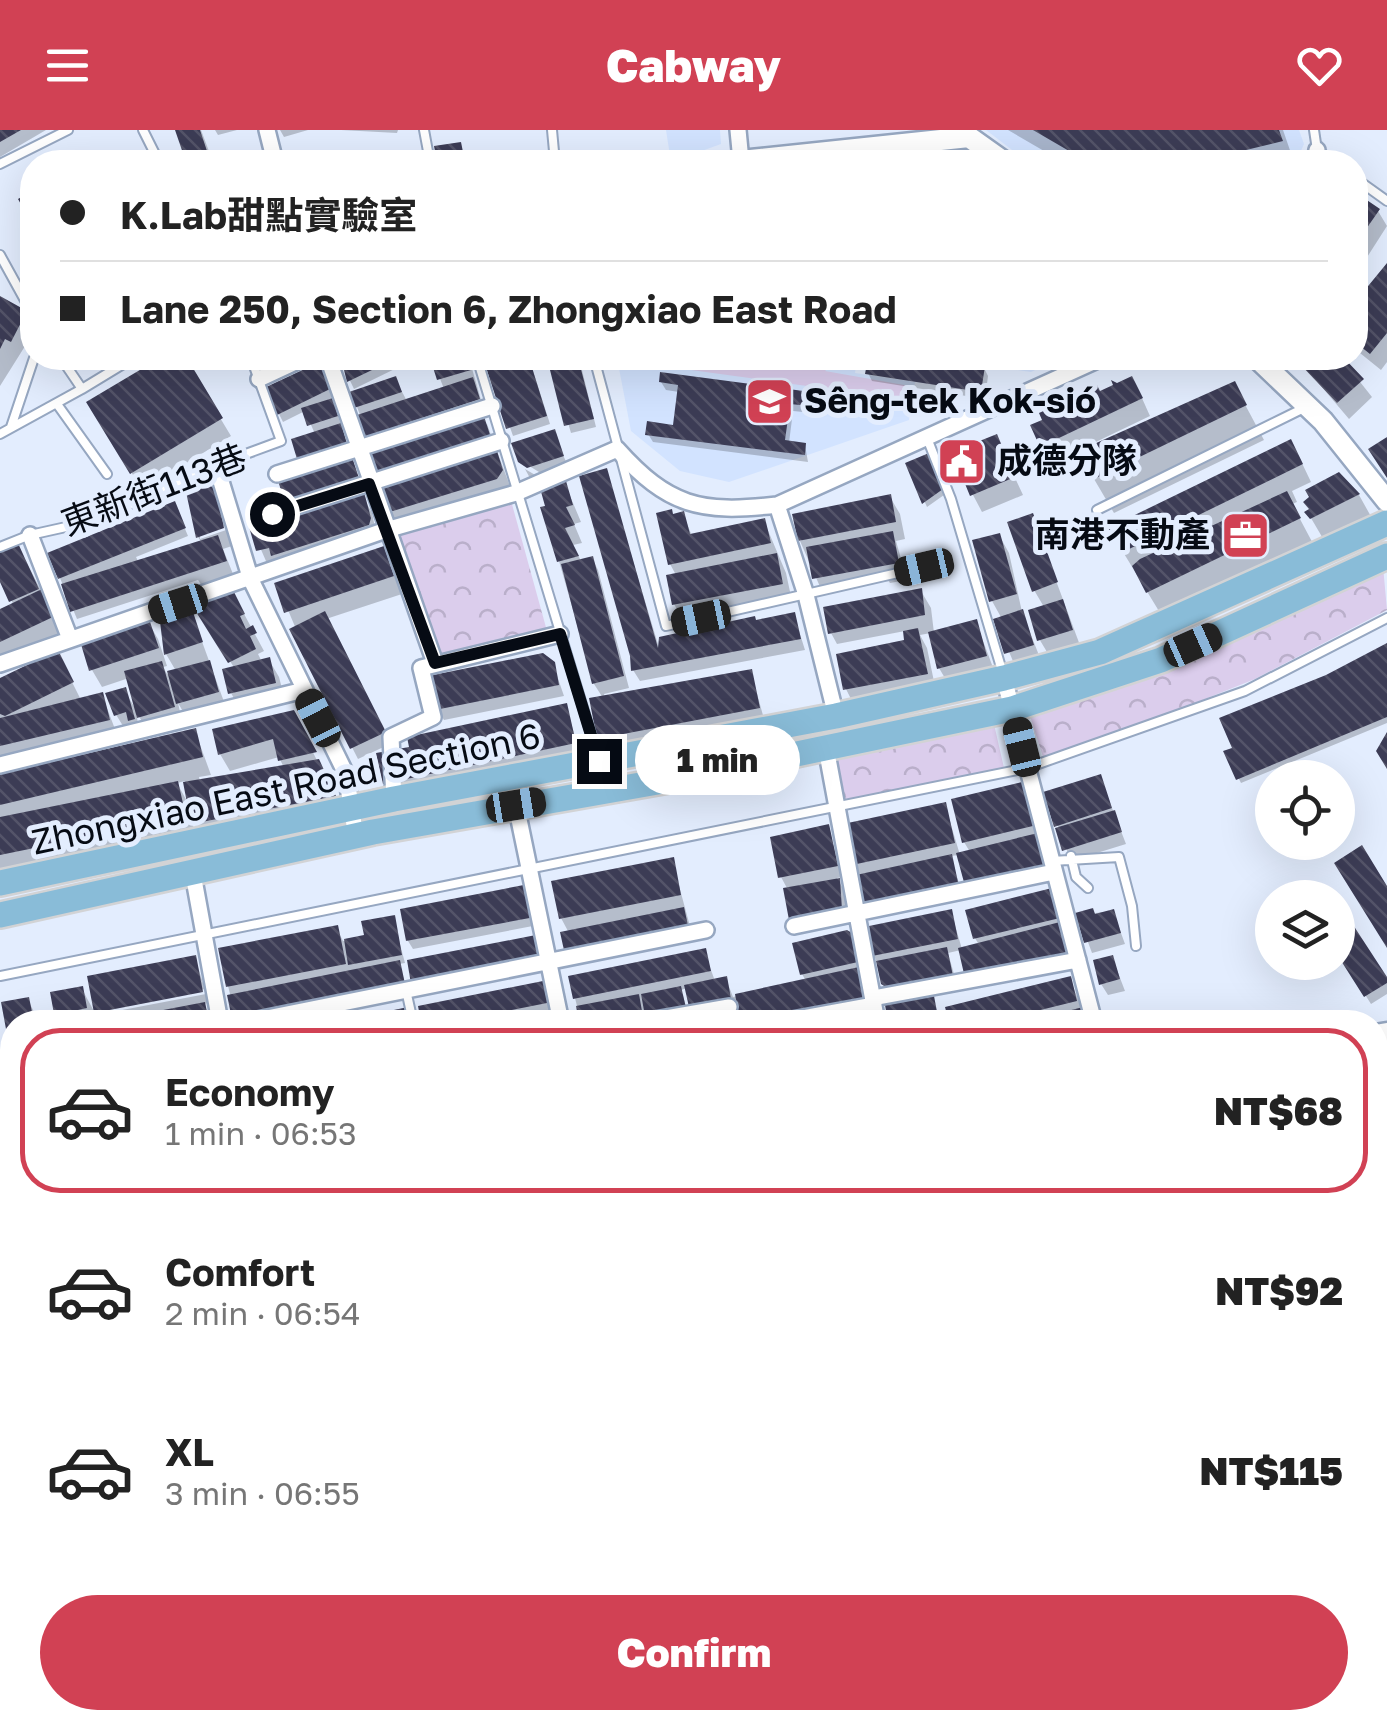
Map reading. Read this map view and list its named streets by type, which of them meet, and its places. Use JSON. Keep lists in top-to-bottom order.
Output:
{
  "streets": {
    "main road": ["Zhongxiao East Road Section 6"],
    "lane": ["東新街113巷"]
  },
  "places": {
    "school or university": ["Sêng-tek Kok-sió"],
    "public building": ["成德分隊"],
    "office": ["南港不動產"]
  },
  "page": {
    "header": "Cabway",
    "banner": ["K.Lab甜點實驗室", "Lane 250, Section 6, Zhongxiao East Road"],
    "bubble": "1 min",
    "list": [
      {
        "name": "Economy",
        "note": "1 min · 06:53",
        "value": "NT$68"
      },
      {
        "name": "Comfort",
        "note": "2 min · 06:54",
        "value": "NT$92"
      },
      {
        "name": "XL",
        "note": "3 min · 06:55",
        "value": "NT$115"
      }
    ],
    "buttons": "Confirm"
  }
}
